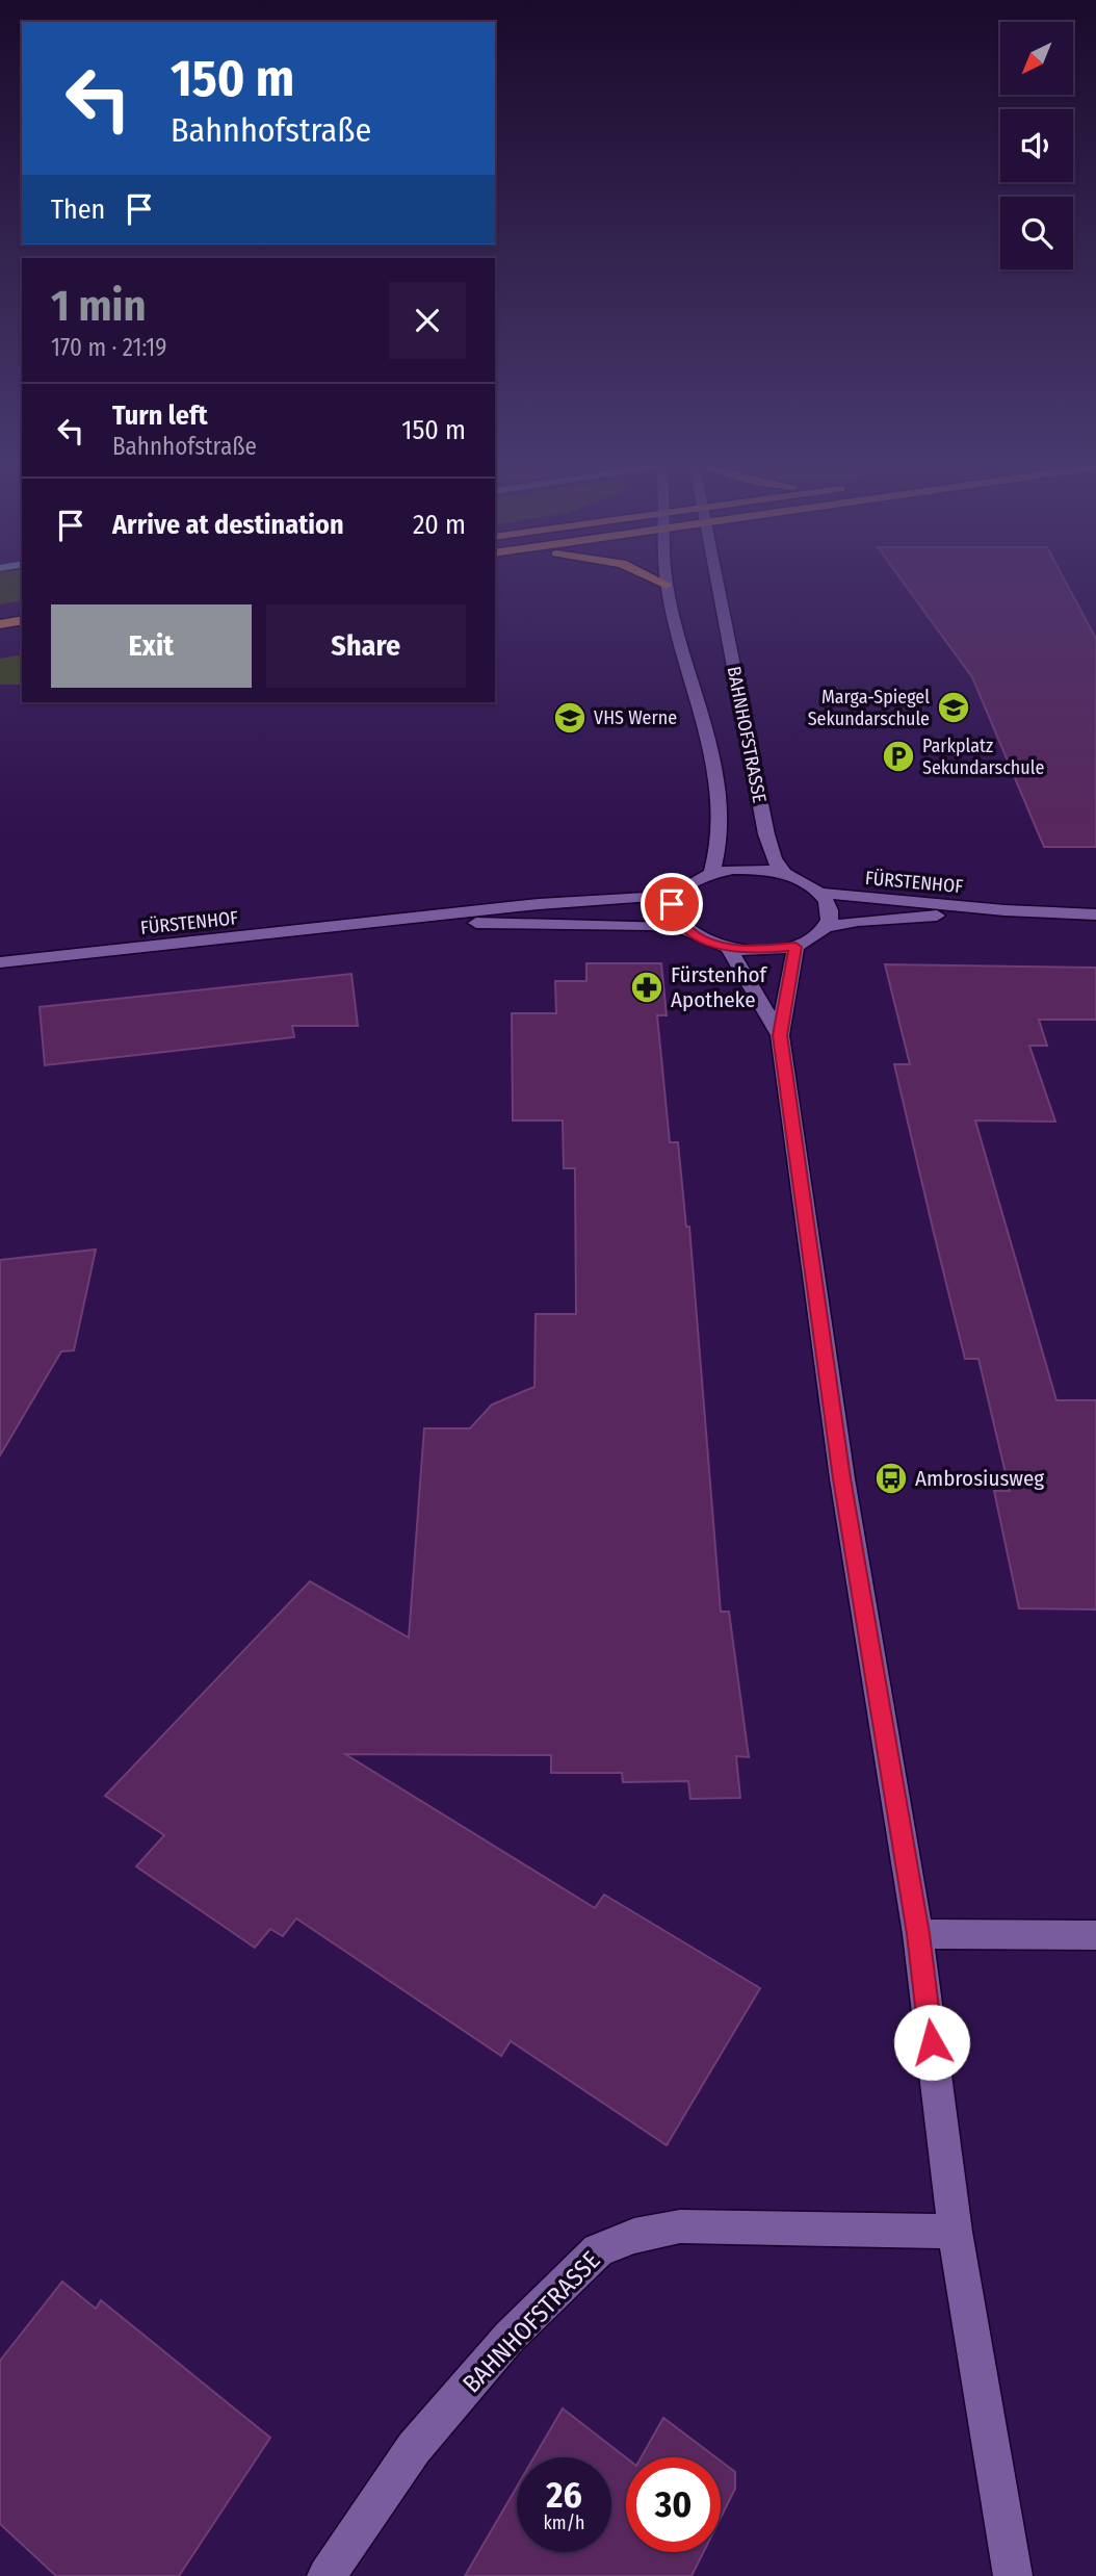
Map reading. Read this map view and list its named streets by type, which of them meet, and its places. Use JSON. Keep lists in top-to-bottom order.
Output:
{
  "streets": {
    "street": ["BAHNHOFSTRASSE", "FÜRSTENHOF"]
  },
  "places": {
    "school or university": ["Marga-Spiegel Sekundarschule", "VHS Werne"],
    "parking": ["Parkplatz Sekundarschule"],
    "pharmacy": ["Fürstenhof Apotheke"],
    "bus stop": ["Ambrosiusweg"]
  },
  "north": "bottom left",
  "page": {
    "turn": ["150 m", "Bahnhofstraße"],
    "then": "Then",
    "heading": ["1 min", "170 m · 21:19"],
    "list": [
      {
        "name": "Turn left",
        "note": "Bahnhofstraße",
        "value": "150 m"
      },
      {
        "name": "Arrive at destination",
        "value": "20 m"
      }
    ],
    "buttons": ["Exit", "Share"],
    "speed": "26 km/h",
    "limit": "30"
  }
}
